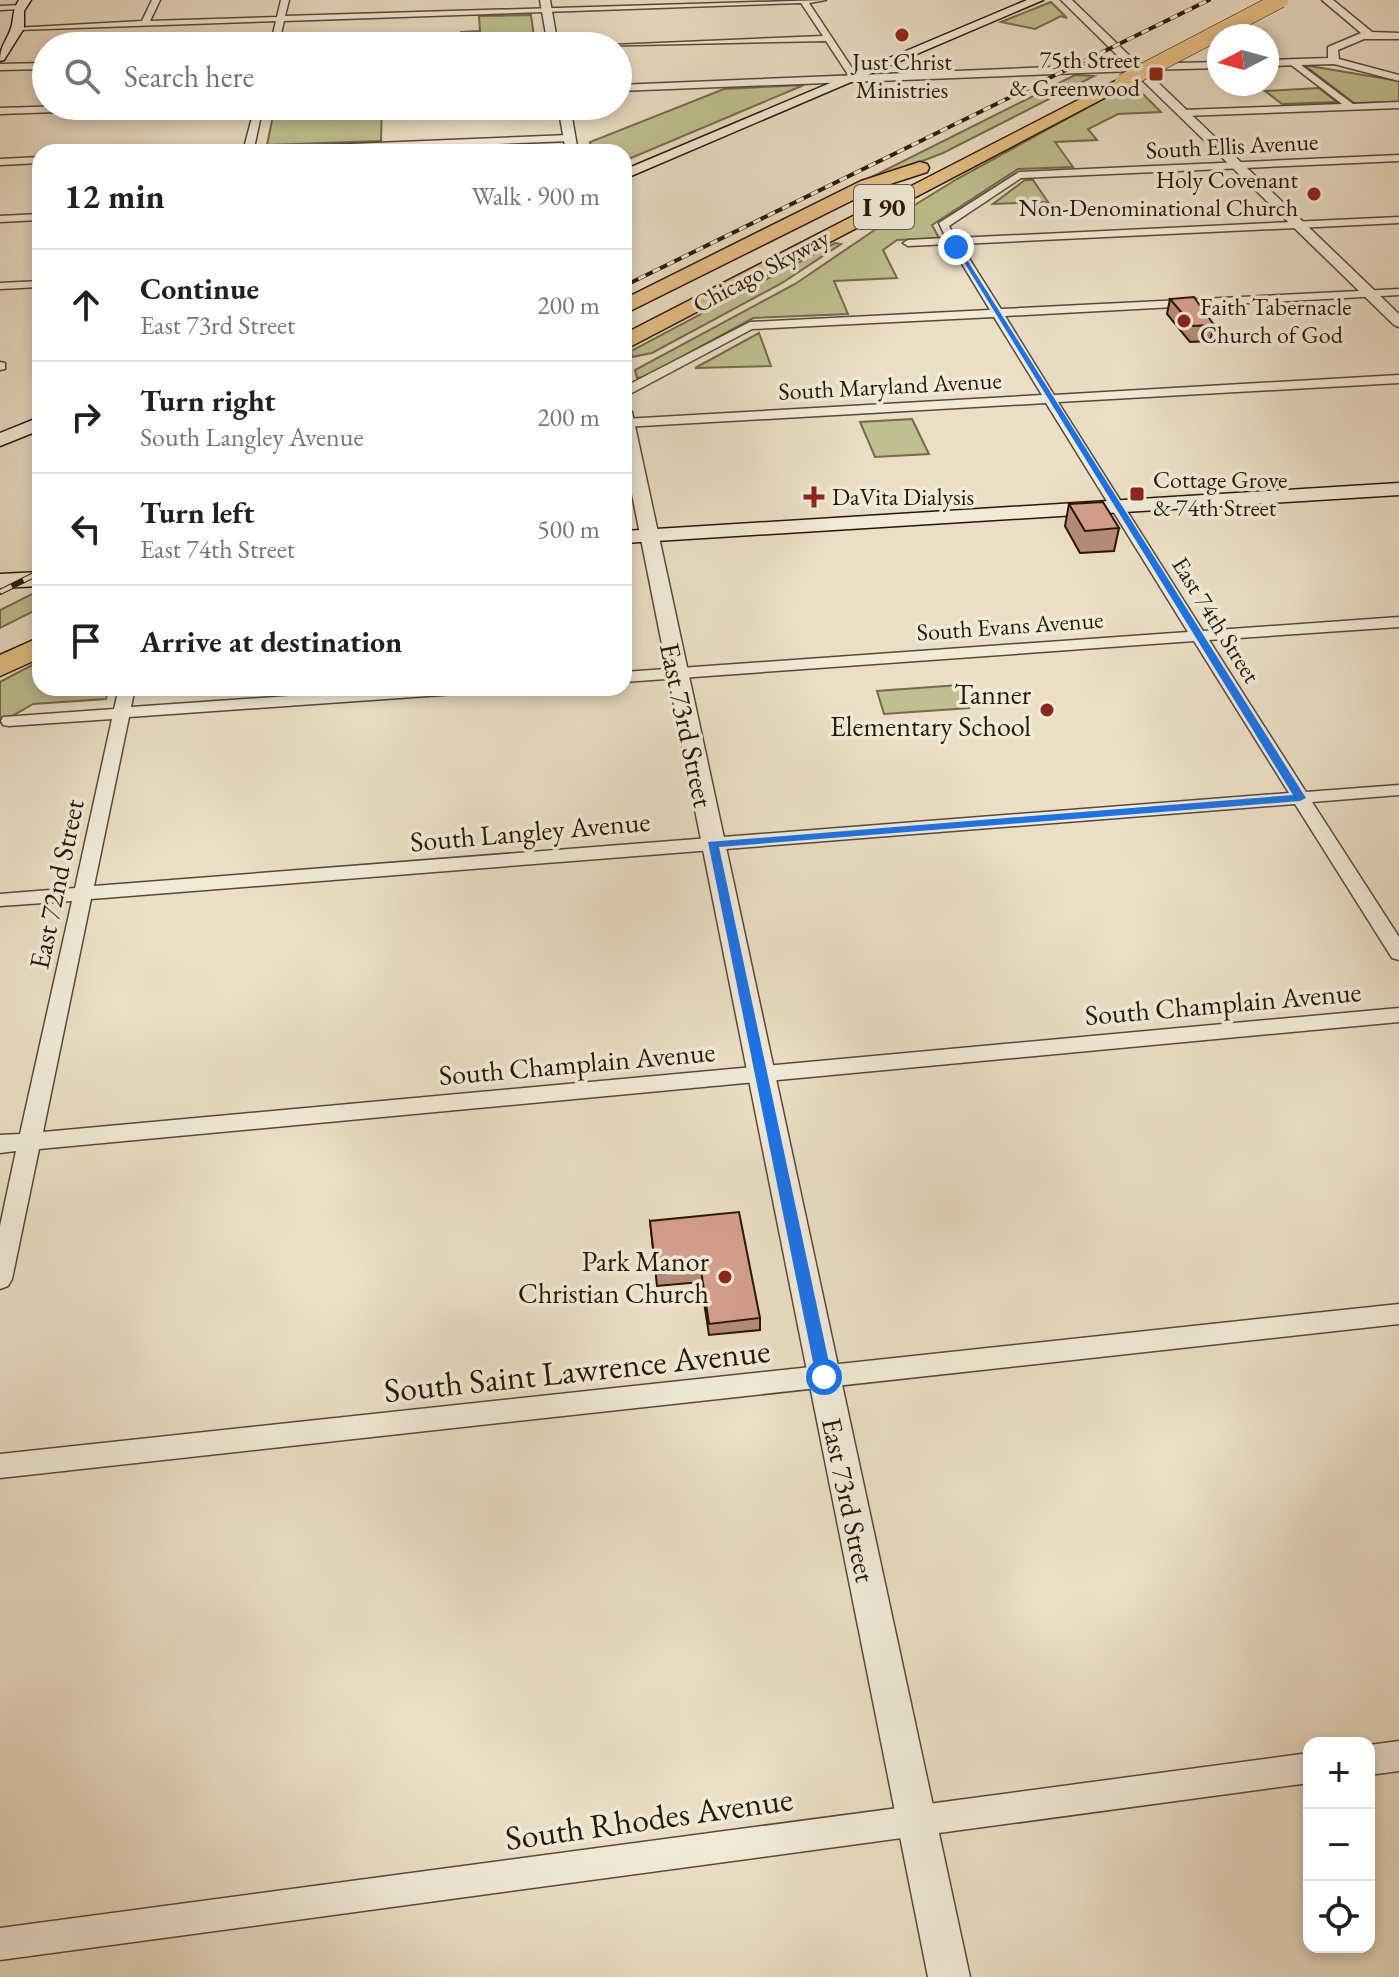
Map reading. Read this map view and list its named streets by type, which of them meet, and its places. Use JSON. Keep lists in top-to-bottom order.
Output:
{
  "streets": {
    "highway": ["I 90", "Chicago Skyway"],
    "street": [
      "South Ellis Avenue",
      "South Maryland Avenue",
      "East 74th Street",
      "South Evans Avenue",
      "East 73rd Street",
      "South Langley Avenue",
      "East 72nd Street",
      "South Champlain Avenue",
      "South Saint Lawrence Avenue",
      "South Rhodes Avenue"
    ]
  },
  "crossings": [
    ["South Ellis Avenue", "East 74th Street"],
    ["South Maryland Avenue", "East 74th Street"],
    ["East 74th Street", "South Evans Avenue"],
    ["East 74th Street", "South Langley Avenue"],
    ["South Evans Avenue", "East 73rd Street"],
    ["East 73rd Street", "South Langley Avenue"],
    ["East 73rd Street", "South Champlain Avenue"],
    ["East 73rd Street", "South Saint Lawrence Avenue"],
    ["East 73rd Street", "South Rhodes Avenue"],
    ["South Langley Avenue", "East 72nd Street"],
    ["East 72nd Street", "South Champlain Avenue"]
  ],
  "places": {
    "other": [
      "Just Christ Ministries",
      "Holy Covenant Non-Denominational Church",
      "Faith Tabernacle Church of God",
      "Tanner Elementary School",
      "Park Manor Christian Church"
    ],
    "transit": ["75th Street & Greenwood", "Cottage Grove & 74th Street"],
    "health": ["DaVita Dialysis"]
  },
  "north": "left",
  "page": {
    "search": "Search here",
    "heading": ["12 min", "Walk · 900 m"],
    "list": [
      ["Continue", "East 73rd Street", "200 m"],
      ["Turn right", "South Langley Avenue", "200 m"],
      ["Turn left", "East 74th Street", "500 m"],
      "Arrive at destination"
    ],
    "map_buttons": ["+", "−"]
  }
}
